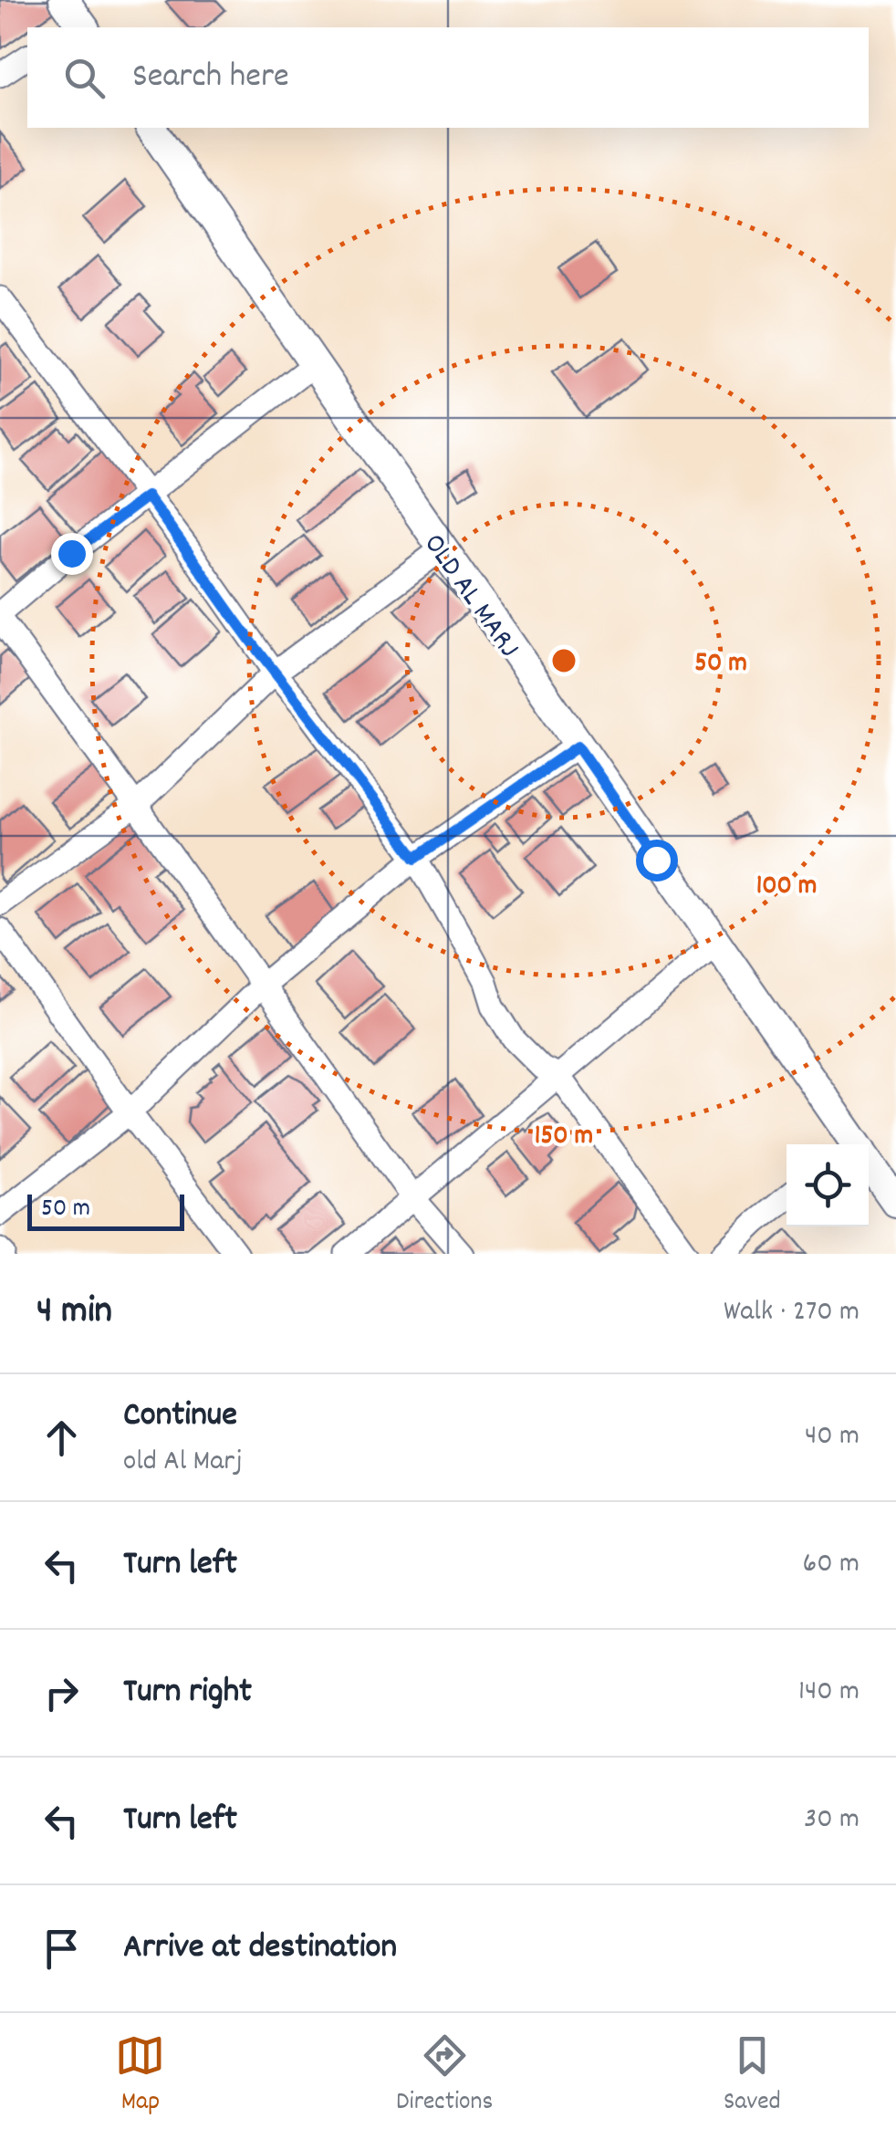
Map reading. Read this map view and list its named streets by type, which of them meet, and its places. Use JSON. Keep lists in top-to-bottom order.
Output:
{
  "streets": {
    "main road": ["OLD AL MARJ"]
  },
  "scale_bar": "50 m",
  "page": {
    "search": "Search here",
    "scale": "50 m",
    "heading": ["4 min", "Walk · 270 m"],
    "list": [
      ["Continue", "old Al Marj", "40 m"],
      ["Turn left", "60 m"],
      ["Turn right", "140 m"],
      ["Turn left", "30 m"],
      "Arrive at destination"
    ],
    "nav": ["Map", "Directions", "Saved"]
  },
  "rings": ["50 m", "100 m", "150 m"]
}
